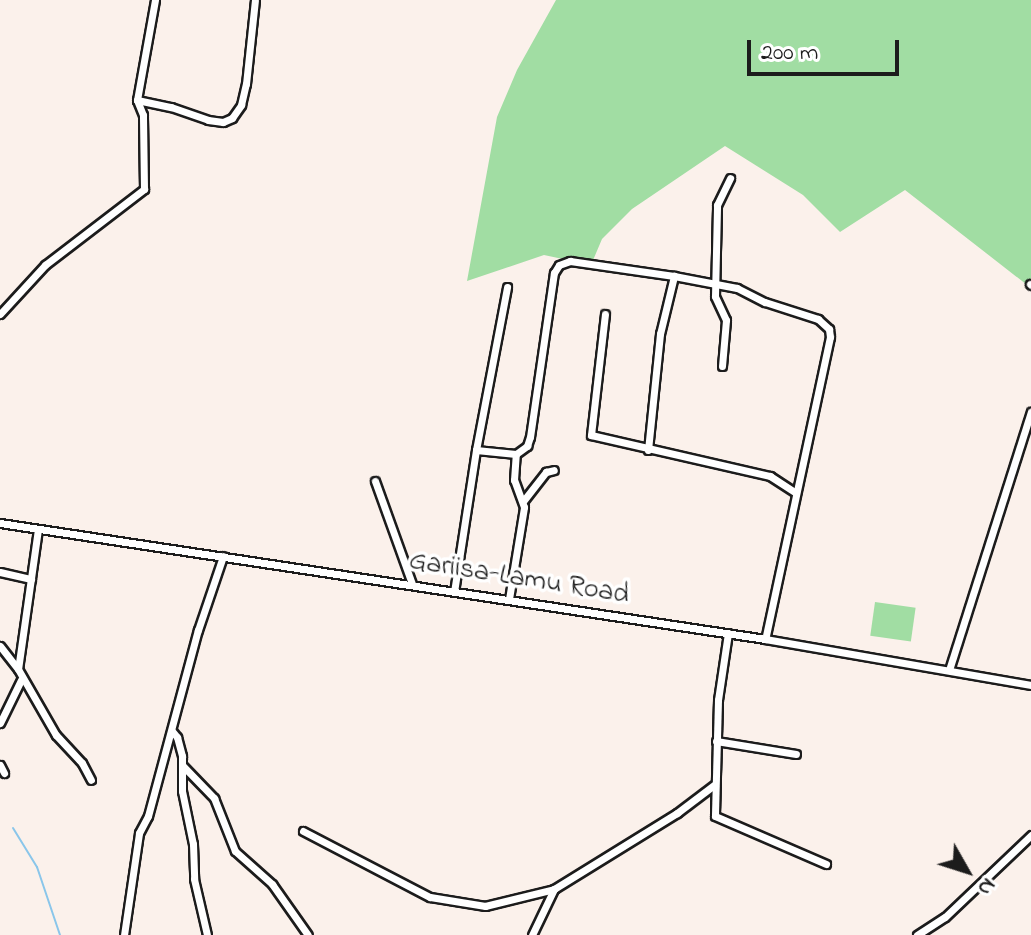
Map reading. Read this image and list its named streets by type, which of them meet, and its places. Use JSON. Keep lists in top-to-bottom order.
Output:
{
  "streets": {
    "street": ["Gariisa-Lamu Road"]
  },
  "scale_bar": "200 m",
  "north": "bottom right"
}
